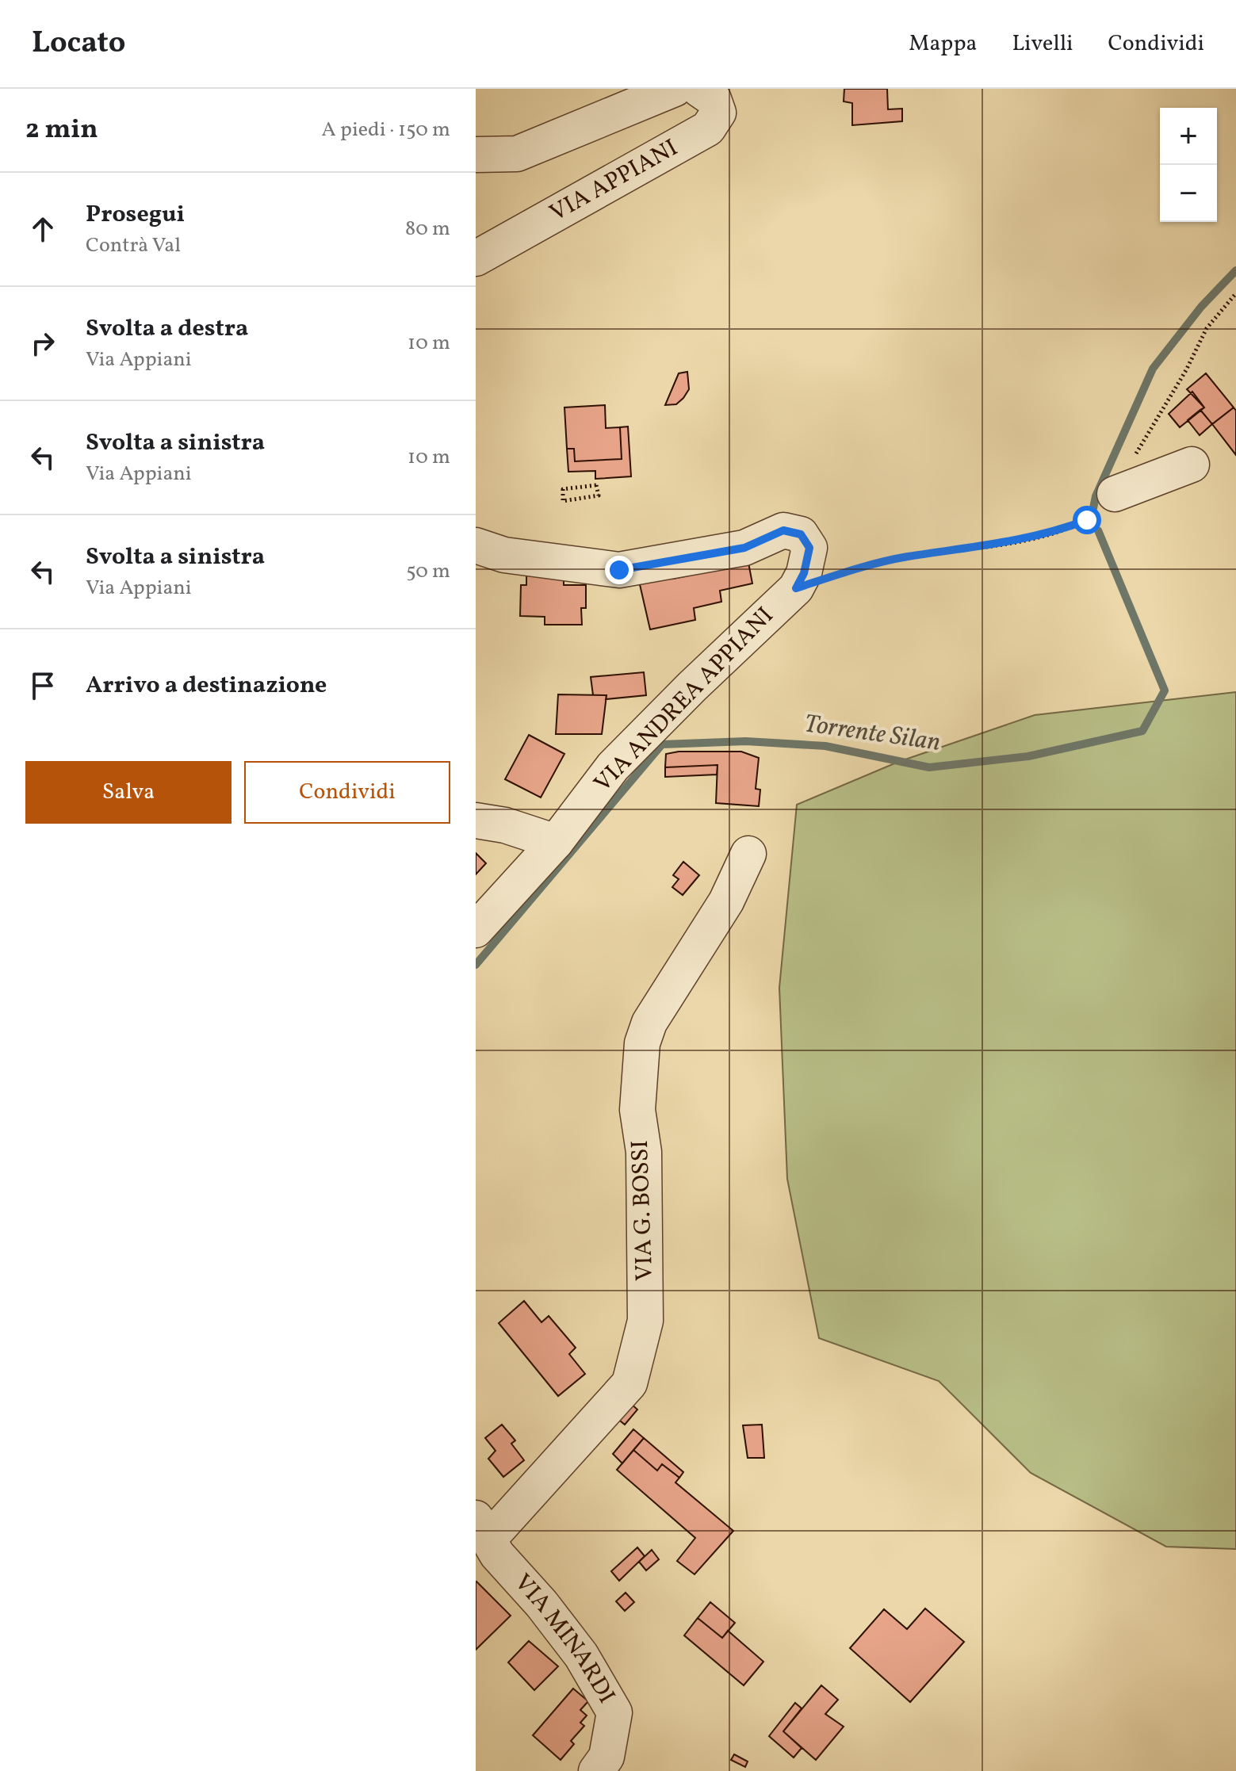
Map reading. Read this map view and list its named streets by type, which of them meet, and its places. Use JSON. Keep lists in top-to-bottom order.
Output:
{
  "streets": {
    "street": [
      "VIA APPIANI",
      "VIA ANDREA APPIANI",
      "VIA G. BOSSI",
      "VIA MINARDI"
    ]
  },
  "crossings": [
    ["VIA G. BOSSI", "VIA MINARDI"]
  ],
  "water": ["Torrente Silan"],
  "page": {
    "header": "Locato",
    "nav": ["Mappa", "Livelli", "Condividi"],
    "heading": ["2 min", "A piedi · 150 m"],
    "map_buttons": ["+", "−"],
    "list": [
      ["Prosegui", "Contrà Val", "80 m"],
      ["Svolta a destra", "Via Appiani", "10 m"],
      ["Svolta a sinistra", "Via Appiani", "10 m"],
      ["Svolta a sinistra", "Via Appiani", "50 m"],
      "Arrivo a destinazione"
    ],
    "buttons": ["Salva", "Condividi"]
  }
}
